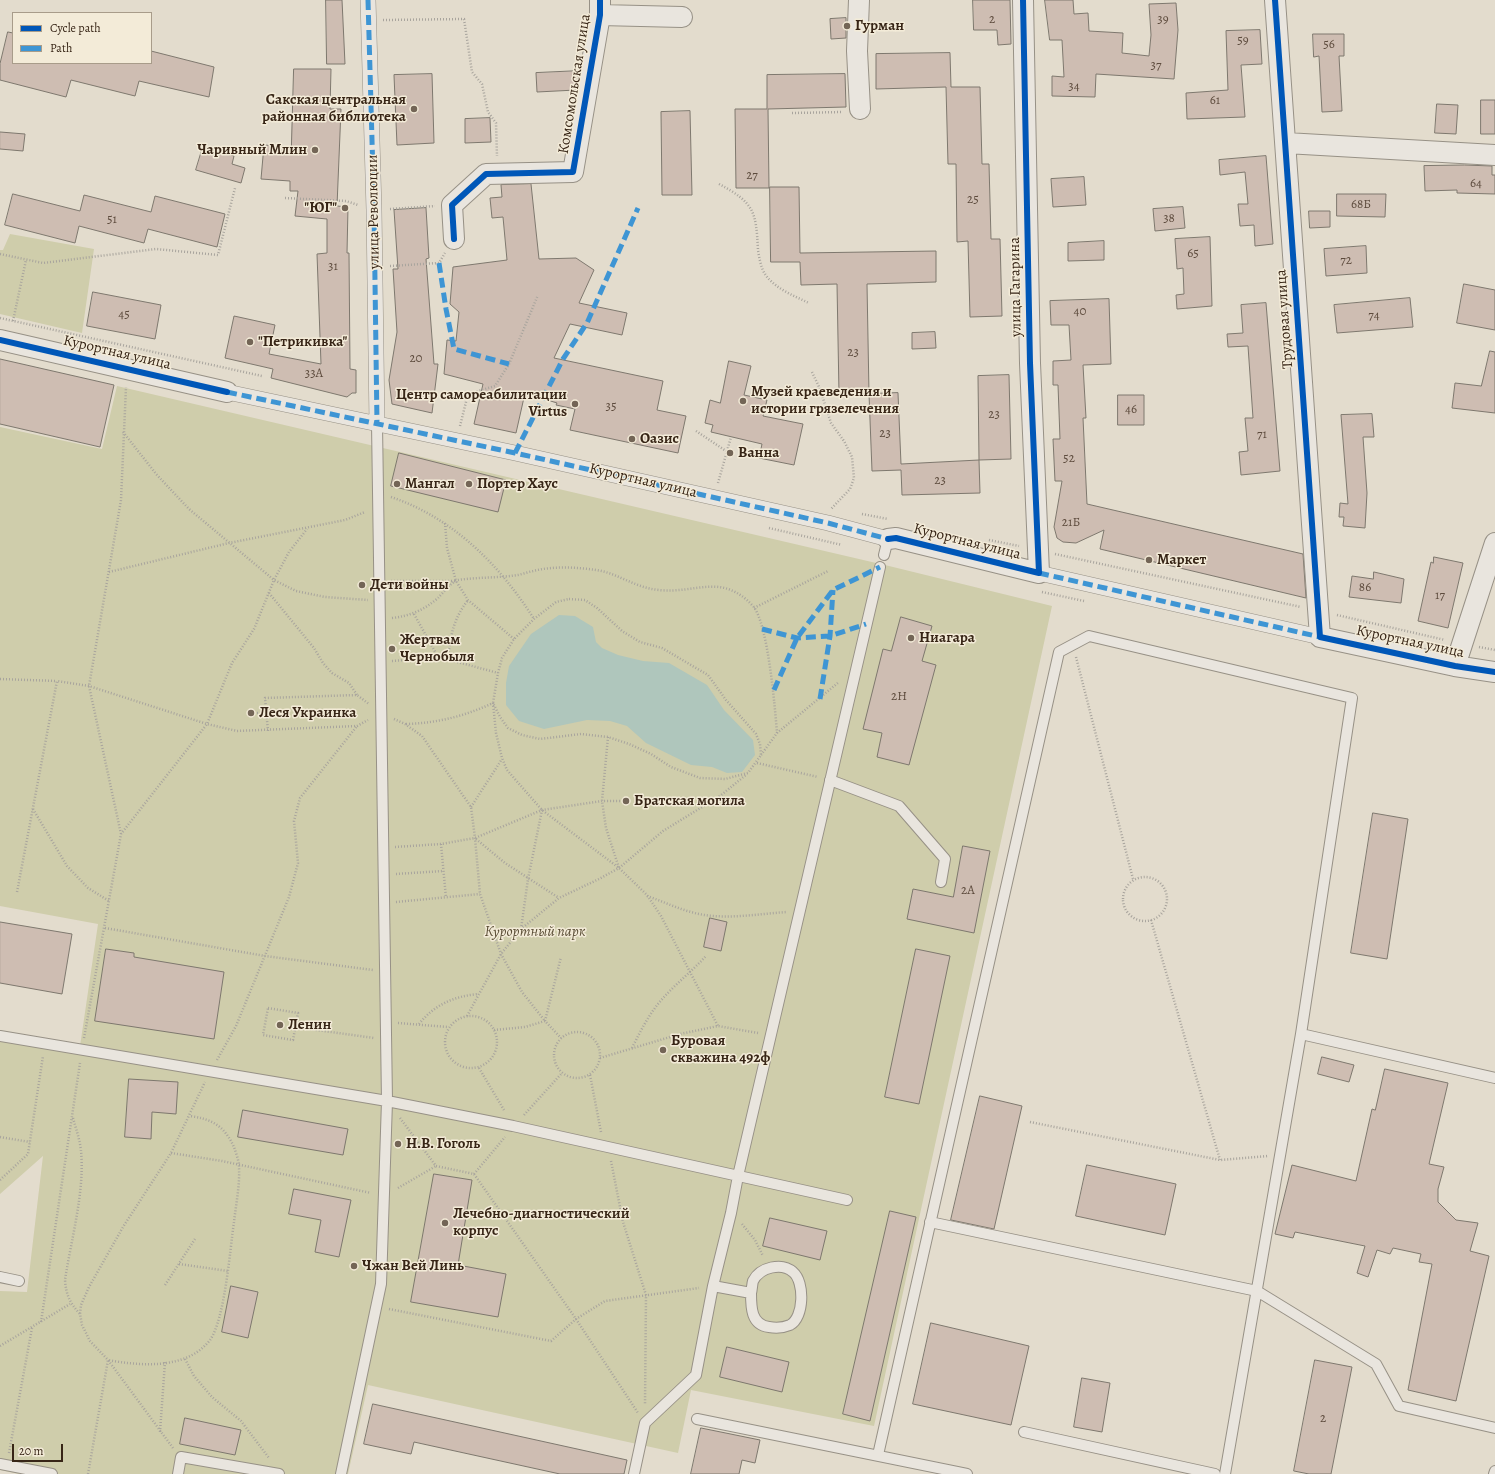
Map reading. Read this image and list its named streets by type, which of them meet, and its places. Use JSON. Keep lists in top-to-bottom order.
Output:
{
  "streets": {
    "street": [
      "Комсомольская улица",
      "улица Революции",
      "улица Гагарина",
      "Трудовая улица",
      "Курортная улица"
    ]
  },
  "crossings": [
    ["улица Революции", "Курортная улица"],
    ["улица Гагарина", "Курортная улица"],
    ["Трудовая улица", "Курортная улица"]
  ],
  "parks": ["Курортный парк"],
  "places": [
    "Гурман",
    "Сакская центральная районная библиотека",
    "Чаривный Млин",
    "\"ЮГ\"",
    "\"Петрикивка\"",
    "Музей краеведения и истории грязелечения",
    "Центр самореабилитации Virtus",
    "Оазис",
    "Ванна",
    "Мангал",
    "Портер Хаус",
    "Маркет",
    "Дети войны",
    "Ниагара",
    "Жертвам Чернобыля",
    "Леся Украинка",
    "Братская могила",
    "Ленин",
    "Буровая скважина 492ф",
    "Н.В. Гоголь",
    "Лечебно-диагностический корпус",
    "Чжан Вей Линь"
  ],
  "house_numbers": [
    "2",
    "39",
    "59",
    "56",
    "37",
    "34",
    "61",
    "27",
    "64",
    "25",
    "68Б",
    "38",
    "51",
    "65",
    "72",
    "31",
    "40",
    "45",
    "74",
    "23",
    "20",
    "33А",
    "35",
    "46",
    "23",
    "23",
    "71",
    "52",
    "23",
    "21Б",
    "86",
    "17",
    "2Н",
    "2А",
    "2"
  ],
  "legend": ["Cycle path", "Path"],
  "scale_bar": "20 m"
}
